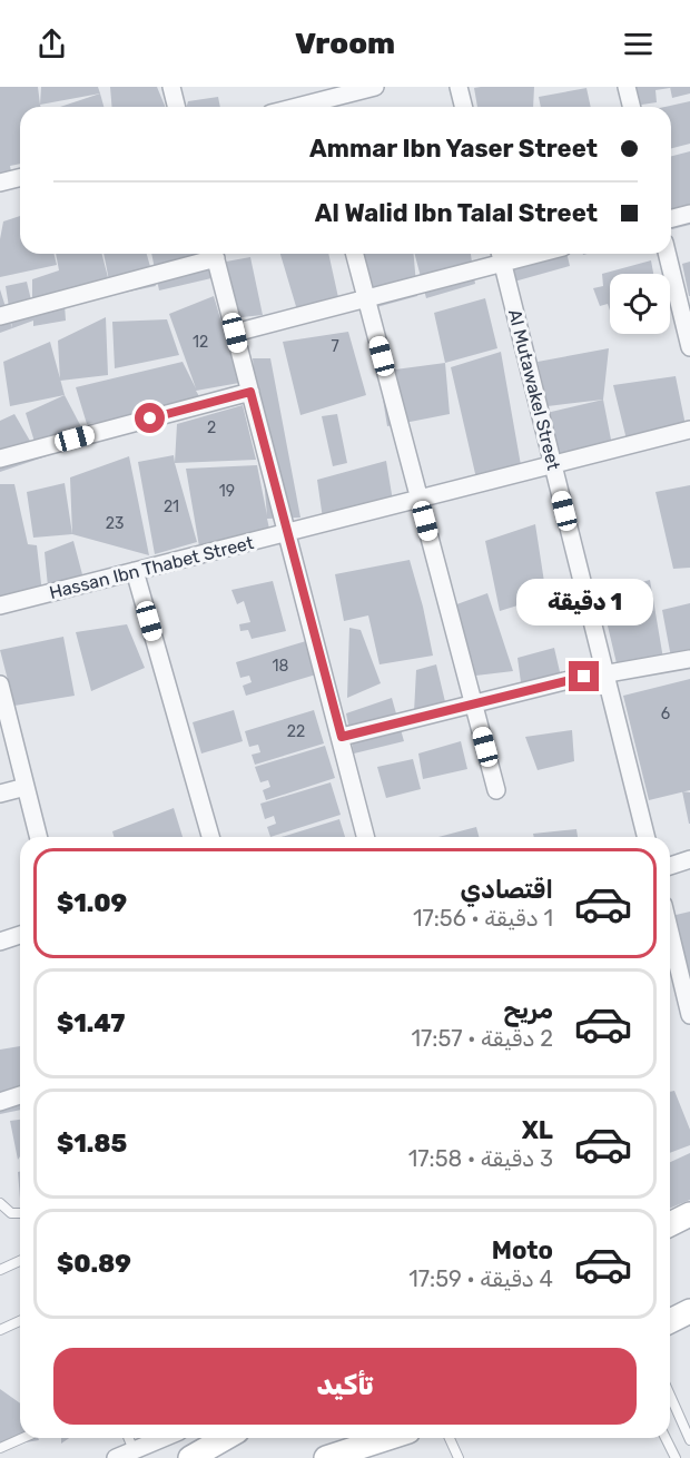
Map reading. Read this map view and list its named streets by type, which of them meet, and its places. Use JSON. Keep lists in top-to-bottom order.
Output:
{
  "streets": {
    "street": ["Al Mutawakel Street", "Hassan Ibn Thabet Street"]
  },
  "crossings": [
    ["Al Mutawakel Street", "Hassan Ibn Thabet Street"]
  ],
  "house_numbers": [
    "12",
    "7",
    "2",
    "19",
    "21",
    "23",
    "18",
    "6",
    "22"
  ],
  "page": {
    "header": "Vroom",
    "banner": ["Ammar Ibn Yaser Street", "Al Walid Ibn Talal Street"],
    "bubble": "1 دقيقة",
    "list": [
      {
        "name": "اقتصادي",
        "note": "1 دقيقة · 17:56",
        "value": "$1.09"
      },
      {
        "name": "مريح",
        "note": "2 دقيقة · 17:57",
        "value": "$1.47"
      },
      {
        "name": "XL",
        "note": "3 دقيقة · 17:58",
        "value": "$1.85"
      },
      {
        "name": "Moto",
        "note": "4 دقيقة · 17:59",
        "value": "$0.89"
      }
    ],
    "buttons": "تأكيد"
  }
}
